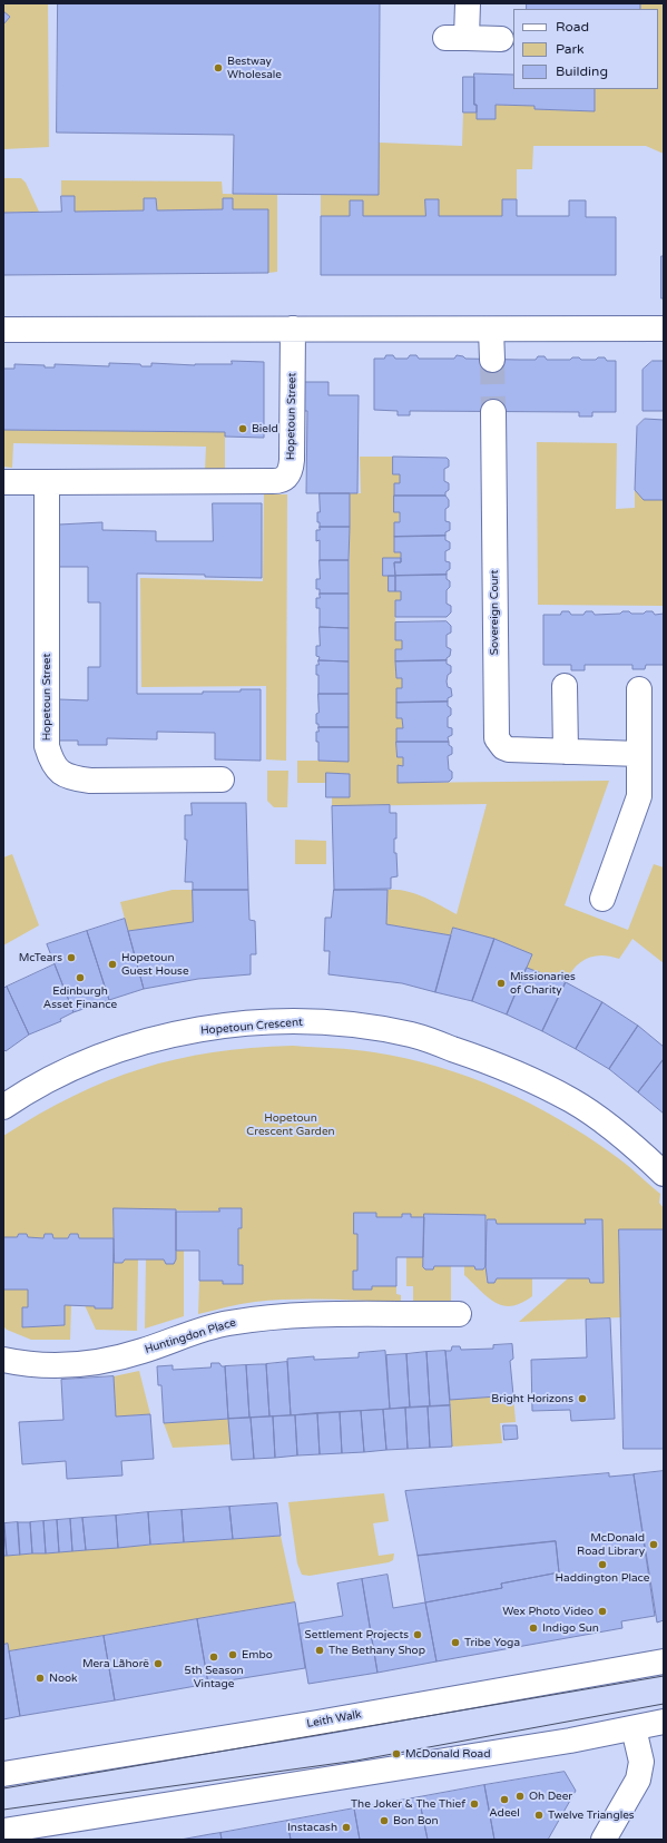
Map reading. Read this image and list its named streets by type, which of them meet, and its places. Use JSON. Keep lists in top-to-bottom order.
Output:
{
  "streets": {
    "street": [
      "Hopetoun Street",
      "Sovereign Court",
      "Hopetoun Crescent",
      "Huntingdon Place",
      "Leith Walk"
    ]
  },
  "parks": ["Hopetoun Crescent Garden"],
  "places": [
    "Bestway Wholesale",
    "Bield",
    "McTears",
    "Hopetoun Guest House",
    "Edinburgh Asset Finance",
    "Missionaries of Charity",
    "Bright Horizons",
    "McDonald Road Library",
    "Haddington Place",
    "Wex Photo Video",
    "Indigo Sun",
    "Settlement Projects",
    "Tribe Yoga",
    "The Bethany Shop",
    "Embo",
    "5th Season Vintage",
    "Mera Lãhorë",
    "Nook",
    "McDonald Road",
    "Oh Deer",
    "Adeel",
    "The Joker & The Thief",
    "Twelve Triangles",
    "Bon Bon",
    "Instacash"
  ],
  "legend": ["Road", "Park", "Building"]
}
